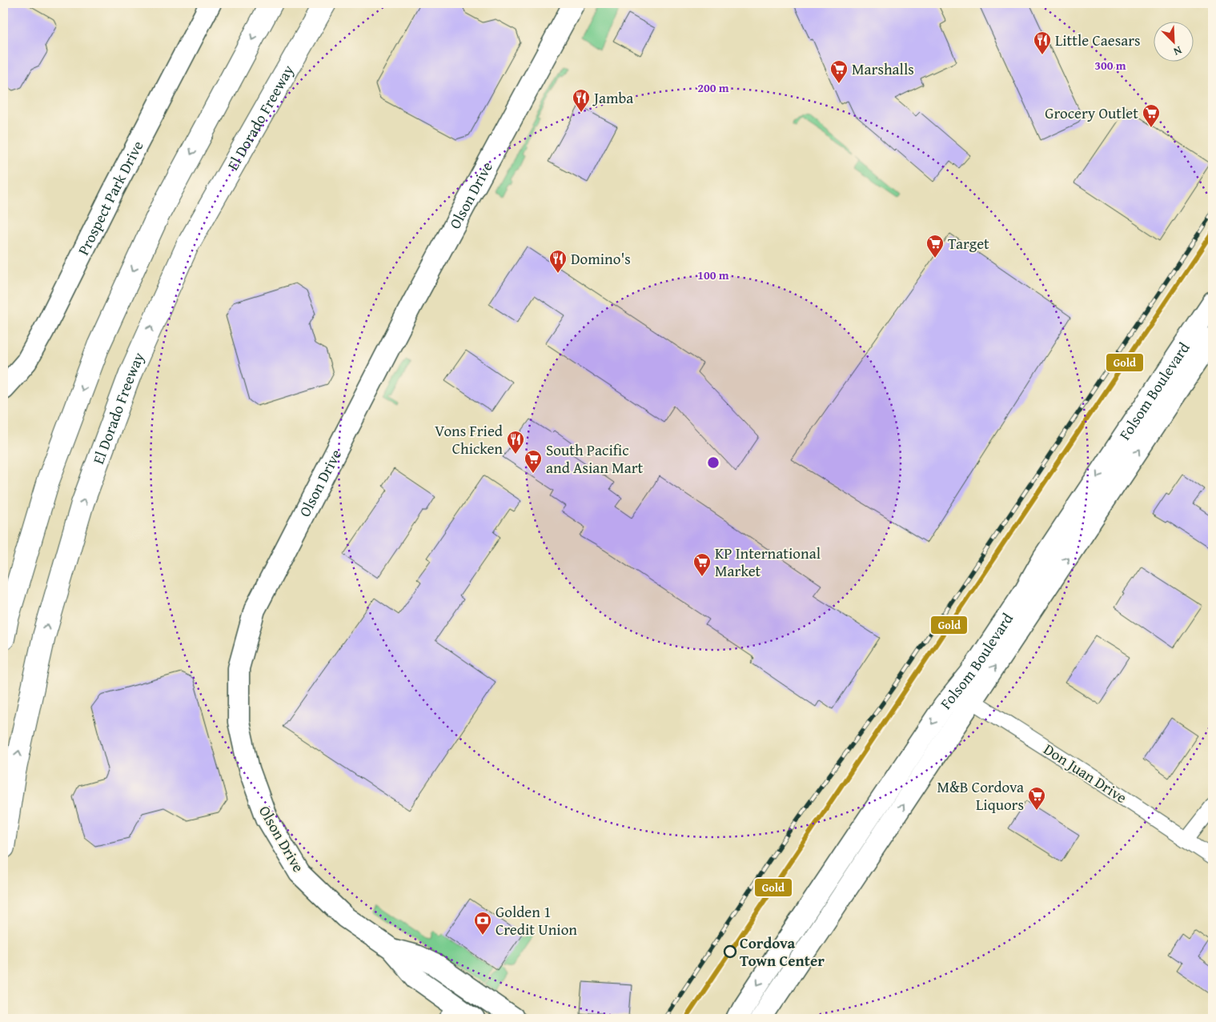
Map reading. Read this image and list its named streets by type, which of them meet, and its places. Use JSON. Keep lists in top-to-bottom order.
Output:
{
  "streets": {
    "highway": ["El Dorado Freeway"],
    "street": [
      "Olson Drive",
      "Prospect Park Drive",
      "Folsom Boulevard",
      "Don Juan Drive"
    ]
  },
  "crossings": [
    ["Folsom Boulevard", "Don Juan Drive"]
  ],
  "places": {
    "restaurant": [
      "Little Caesars",
      "Jamba",
      "Domino's",
      "Vons Fried Chicken"
    ],
    "supermarket": [
      "Marshalls",
      "Grocery Outlet",
      "Target",
      "South Pacific and Asian Mart",
      "KP International Market",
      "M&B Cordova Liquors"
    ],
    "bank": ["Golden 1 Credit Union"],
    "other": ["Cordova Town Center"]
  },
  "lines": ["transit line Gold"],
  "north": "bottom right",
  "rings": ["300 m", "200 m", "100 m"]
}
